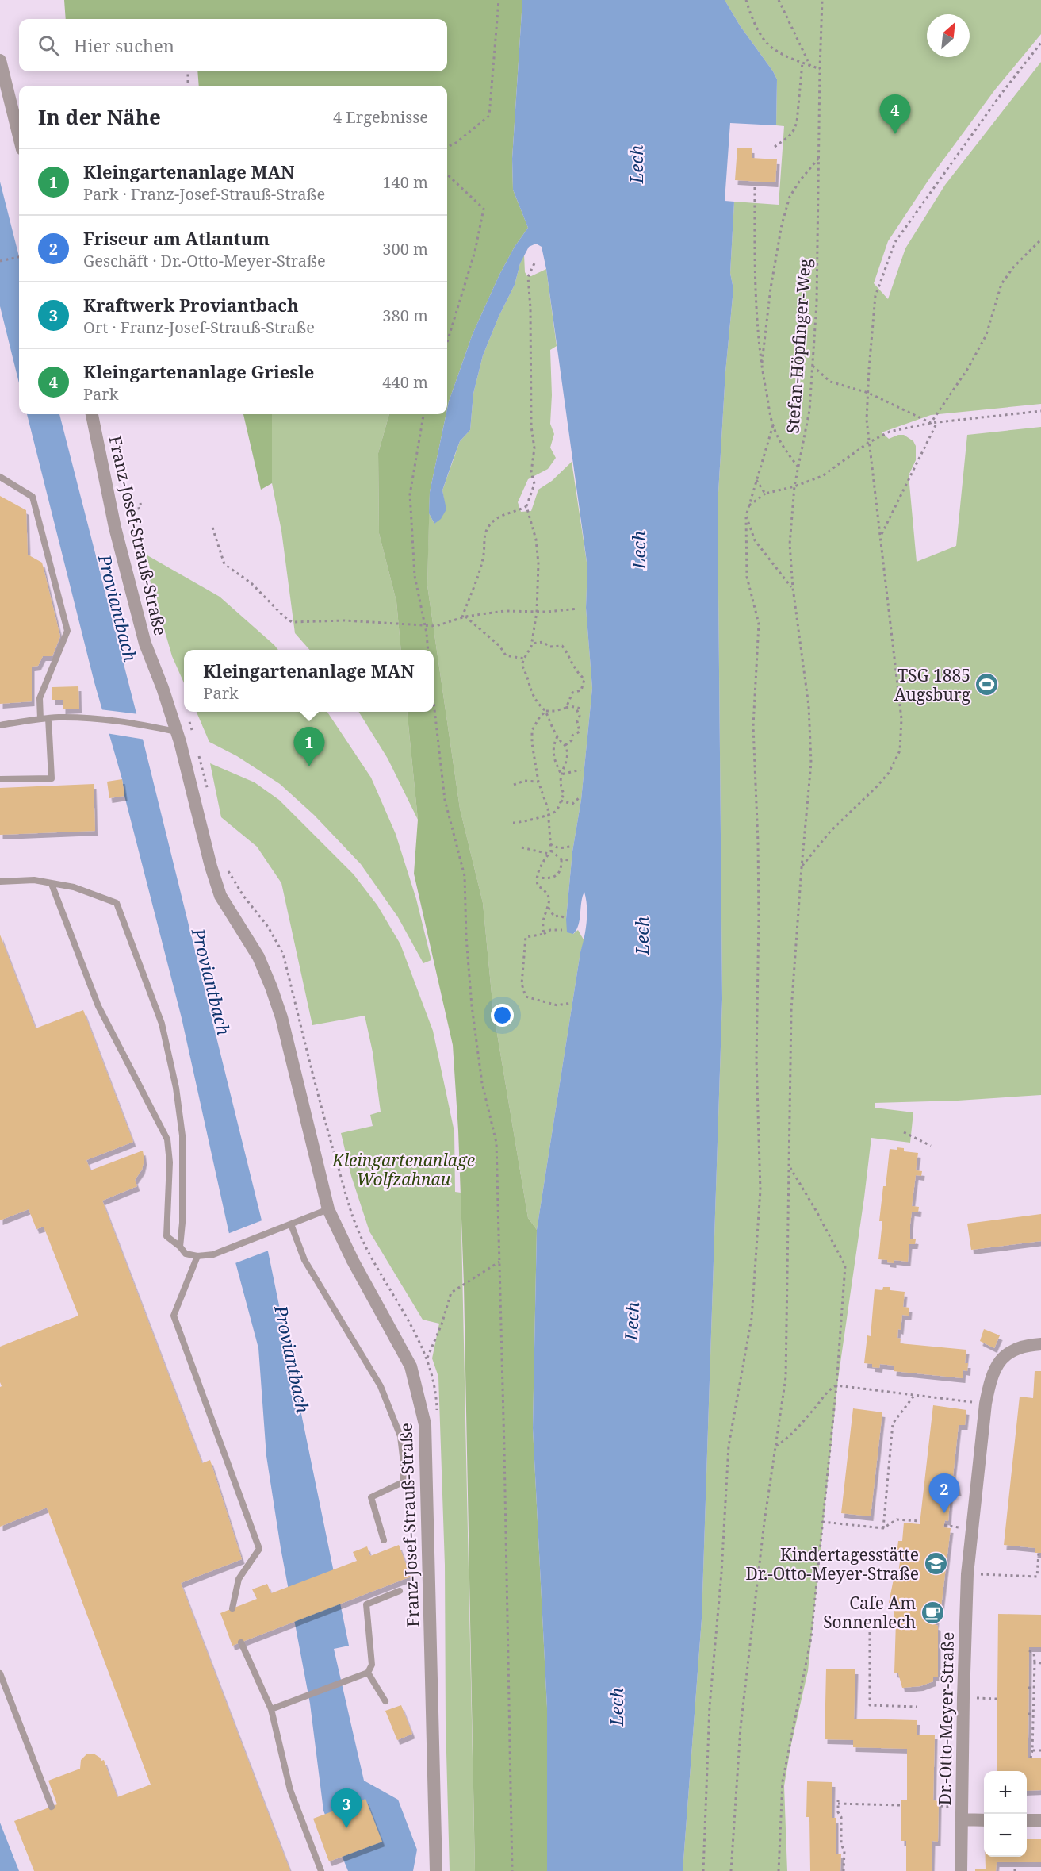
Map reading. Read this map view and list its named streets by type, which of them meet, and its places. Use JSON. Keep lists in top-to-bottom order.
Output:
{
  "streets": {
    "street": ["Franz-Josef-Strauß-Straße", "Dr.-Otto-Meyer-Straße"],
    "path": ["Stefan-Höpfinger-Weg"]
  },
  "water": ["Lech", "Proviantbach"],
  "parks": ["Kleingartenanlage Wolfzahnau"],
  "places": {
    "sports": ["TSG 1885 Augsburg"],
    "school or university": ["Kindertagesstätte Dr.-Otto-Meyer-Straße"],
    "cafe": ["Cafe Am Sonnenlech"]
  },
  "north": "top right",
  "page": {
    "search": "Hier suchen",
    "heading": ["In der Nähe", "4 Ergebnisse"],
    "pins": [
      "4",
      "1",
      "2",
      "3"
    ],
    "list": [
      {
        "mark": "1",
        "name": "Kleingartenanlage MAN",
        "note": "Park · Franz-Josef-Strauß-Straße",
        "value": "140 m"
      },
      {
        "mark": "2",
        "name": "Friseur am Atlantum",
        "note": "Geschäft · Dr.-Otto-Meyer-Straße",
        "value": "300 m"
      },
      {
        "mark": "3",
        "name": "Kraftwerk Proviantbach",
        "note": "Ort · Franz-Josef-Strauß-Straße",
        "value": "380 m"
      },
      {
        "mark": "4",
        "name": "Kleingartenanlage Griesle",
        "note": "Park",
        "value": "440 m"
      }
    ],
    "popup": ["Kleingartenanlage MAN", "Park"],
    "map_buttons": ["+", "−"]
  }
}
